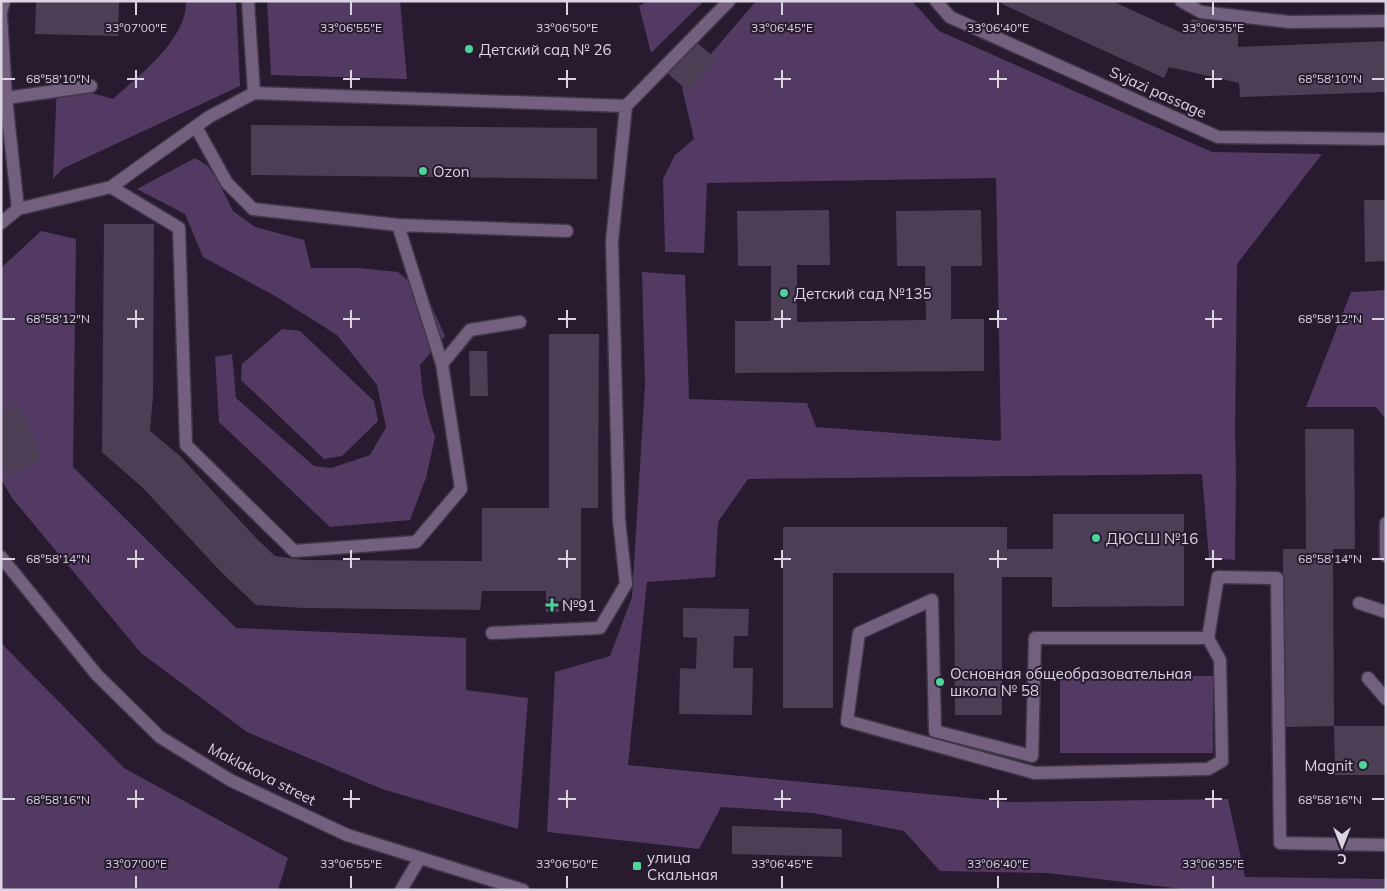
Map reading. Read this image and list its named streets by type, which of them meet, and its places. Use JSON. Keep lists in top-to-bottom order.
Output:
{
  "streets": {
    "street": ["Svjazi passage", "Maklakova street"]
  },
  "places": {
    "other": [
      "Детский сад № 26",
      "Ozon",
      "Детский сад №135",
      "ДЮСШ №16",
      "Основная общеобразовательная школа № 58",
      "Magnit"
    ],
    "health": ["№91"],
    "transit": ["улица Скальная"]
  },
  "north": "bottom",
  "coordinates": [
    "33°07'00\"E",
    "33°06'55\"E",
    "33°06'50\"E",
    "33°06'45\"E",
    "33°06'40\"E",
    "33°06'35\"E",
    "68°58'10\"N",
    "68°58'12\"N",
    "68°58'14\"N",
    "68°58'16\"N"
  ]
}
